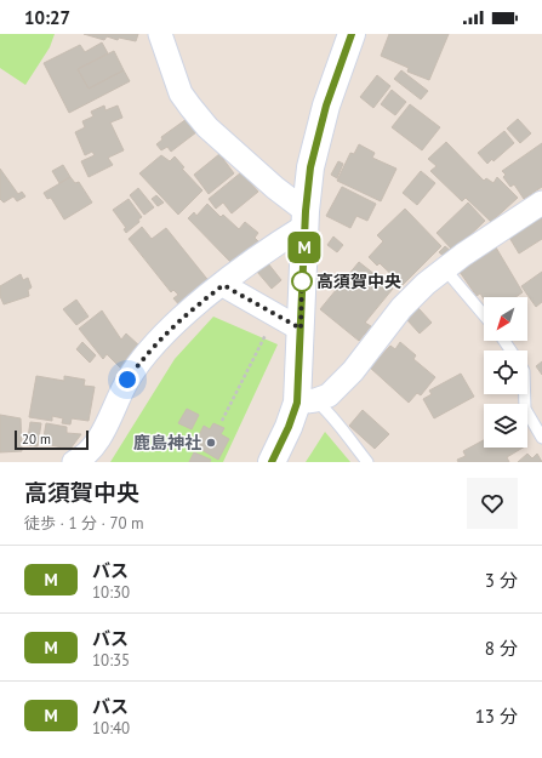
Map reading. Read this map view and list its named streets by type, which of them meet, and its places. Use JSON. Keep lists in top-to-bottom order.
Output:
{
  "places": ["高須賀中央", "鹿島神社"],
  "lines": ["bus line M"],
  "scale_bar": "20 m",
  "north": "bottom left",
  "page": {
    "status": "10:27",
    "on_map": "M",
    "scale": "20 m",
    "heading": ["高須賀中央", "徒歩 · 1 分 · 70 m"],
    "list": [
      {
        "mark": "M",
        "name": "バス",
        "note": "10:30",
        "value": "3 分"
      },
      {
        "mark": "M",
        "name": "バス",
        "note": "10:35",
        "value": "8 分"
      },
      {
        "mark": "M",
        "name": "バス",
        "note": "10:40",
        "value": "13 分"
      }
    ]
  }
}
